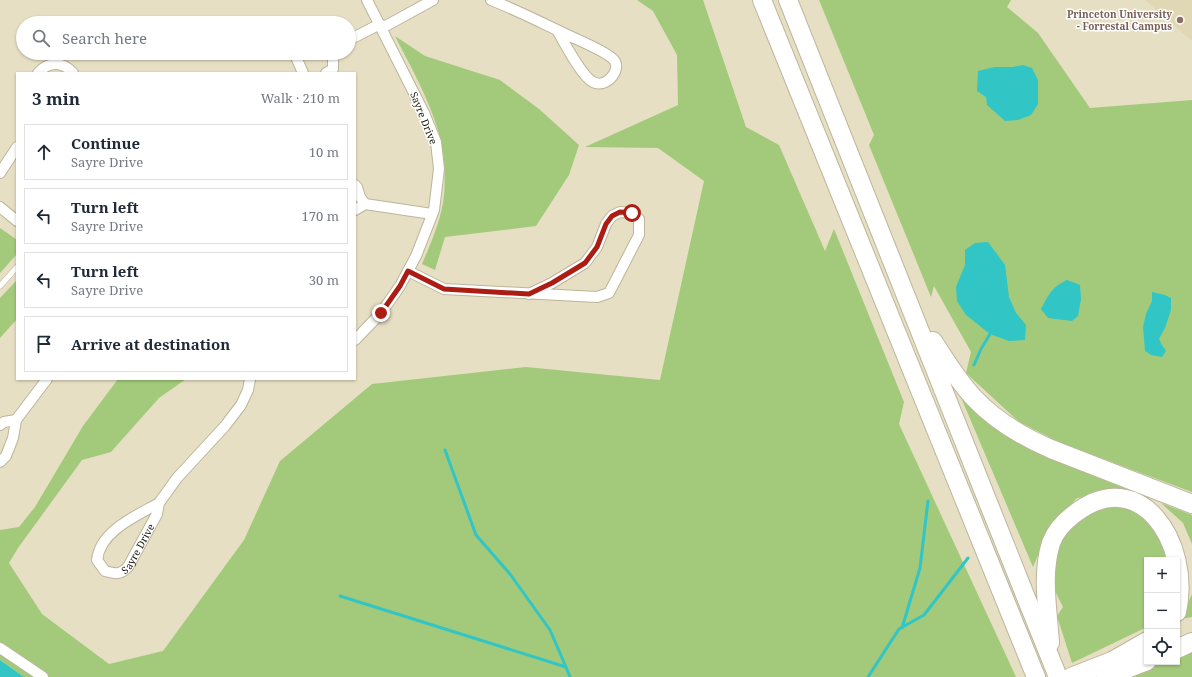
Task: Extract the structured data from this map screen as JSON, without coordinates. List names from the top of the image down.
{
  "streets": {
    "street": ["Sayre Drive"]
  },
  "places": ["Princeton University - Forrestal Campus"],
  "page": {
    "search": "Search here",
    "heading": ["3 min", "Walk · 210 m"],
    "list": [
      ["Continue", "Sayre Drive", "10 m"],
      ["Turn left", "Sayre Drive", "170 m"],
      ["Turn left", "Sayre Drive", "30 m"],
      "Arrive at destination"
    ],
    "map_buttons": ["+", "−"]
  }
}
